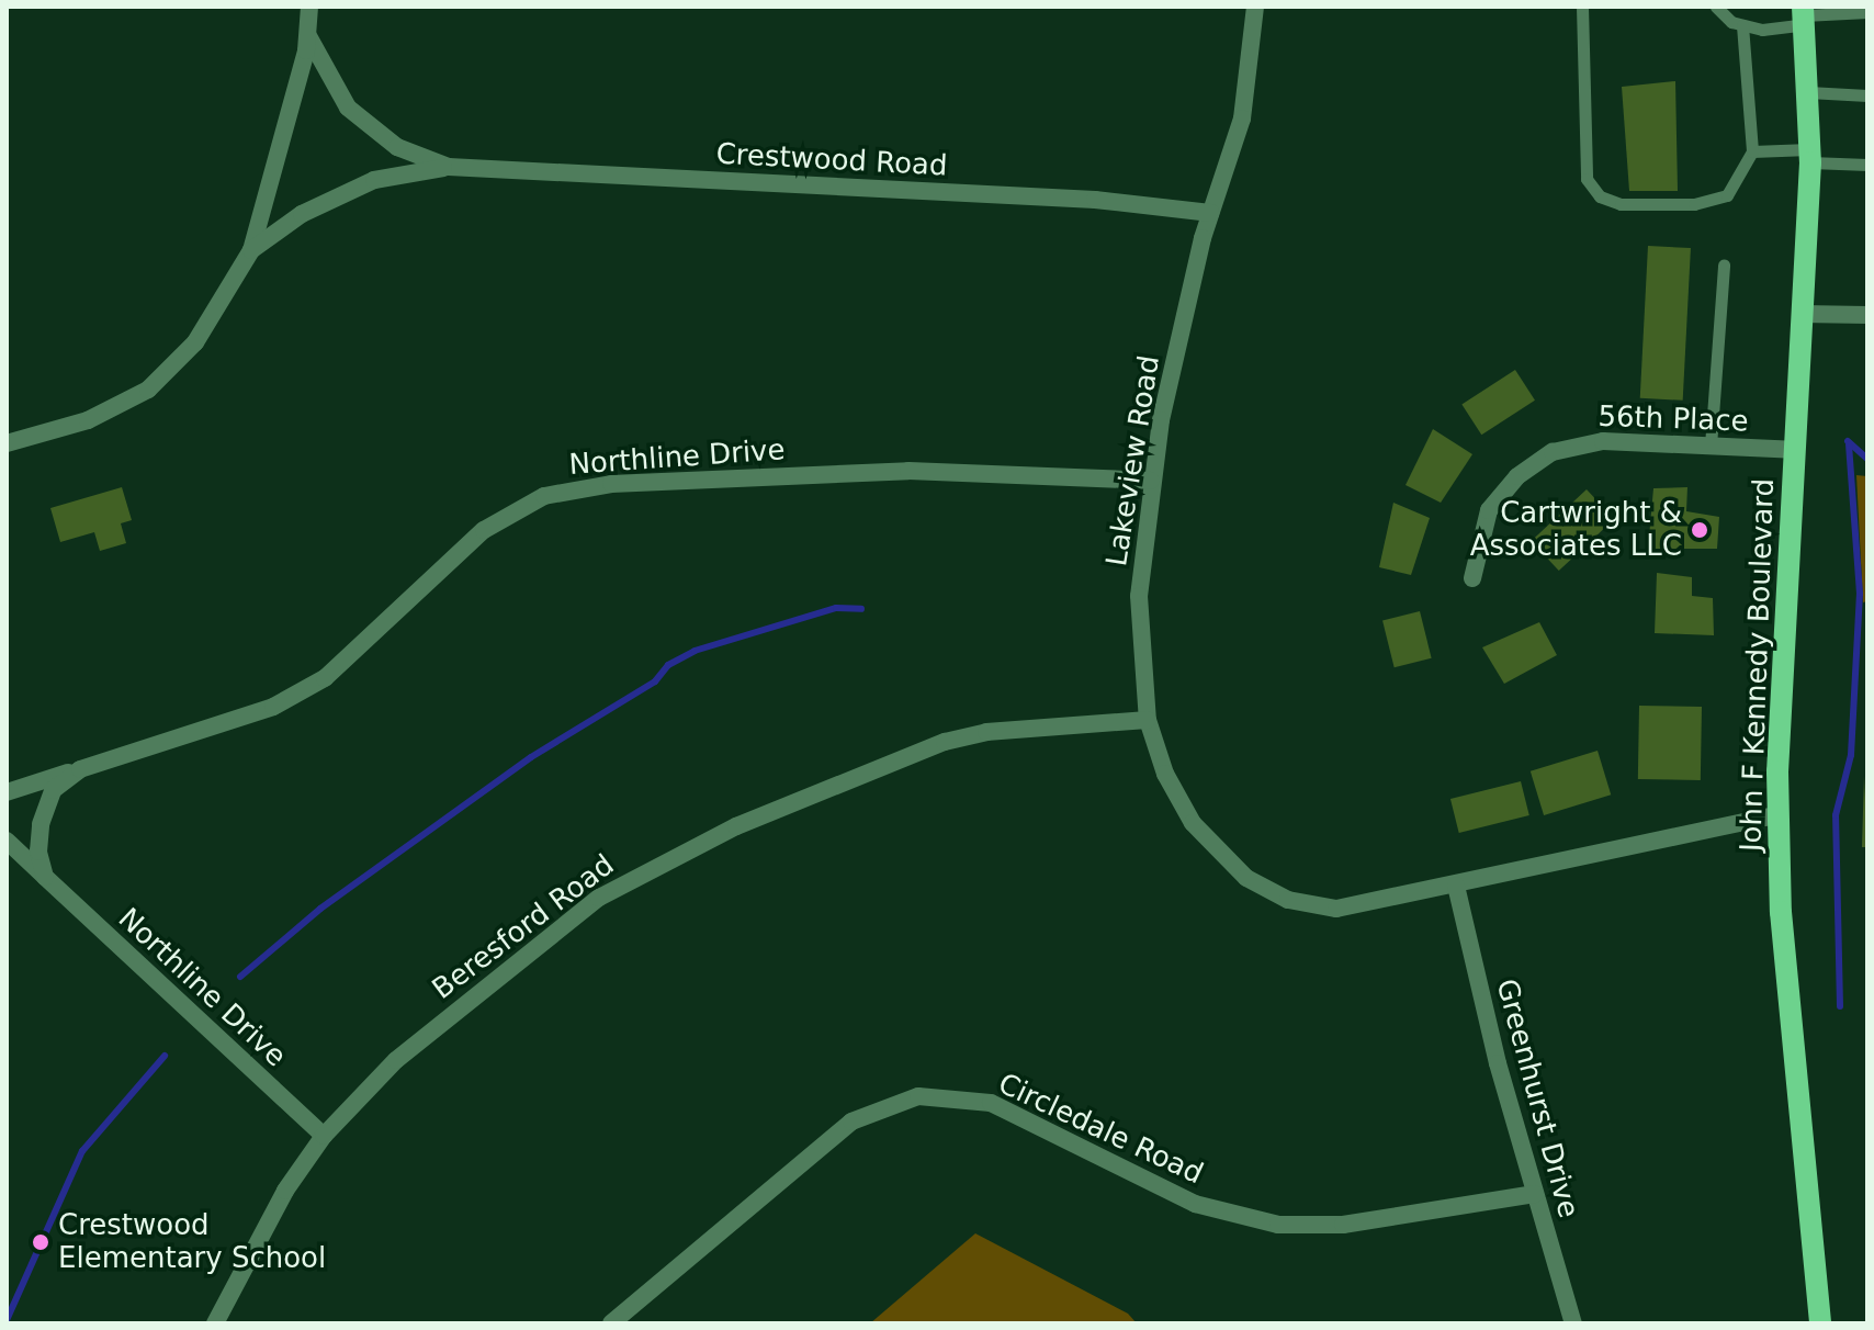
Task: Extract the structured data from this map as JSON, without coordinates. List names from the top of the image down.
{
  "streets": {
    "main road": ["John F Kennedy Boulevard"],
    "street": [
      "Crestwood Road",
      "56th Place",
      "Northline Drive",
      "Lakeview Road",
      "Beresford Road",
      "Greenhurst Drive",
      "Circledale Road"
    ]
  },
  "crossings": [
    ["Crestwood Road", "Lakeview Road"],
    ["56th Place", "John F Kennedy Boulevard"],
    ["Northline Drive", "Lakeview Road"],
    ["Northline Drive", "Beresford Road"],
    ["Lakeview Road", "John F Kennedy Boulevard"],
    ["Lakeview Road", "Beresford Road"],
    ["Lakeview Road", "Greenhurst Drive"],
    ["Greenhurst Drive", "Circledale Road"]
  ],
  "places": ["Cartwright & Associates LLC", "Crestwood Elementary School"]
}
